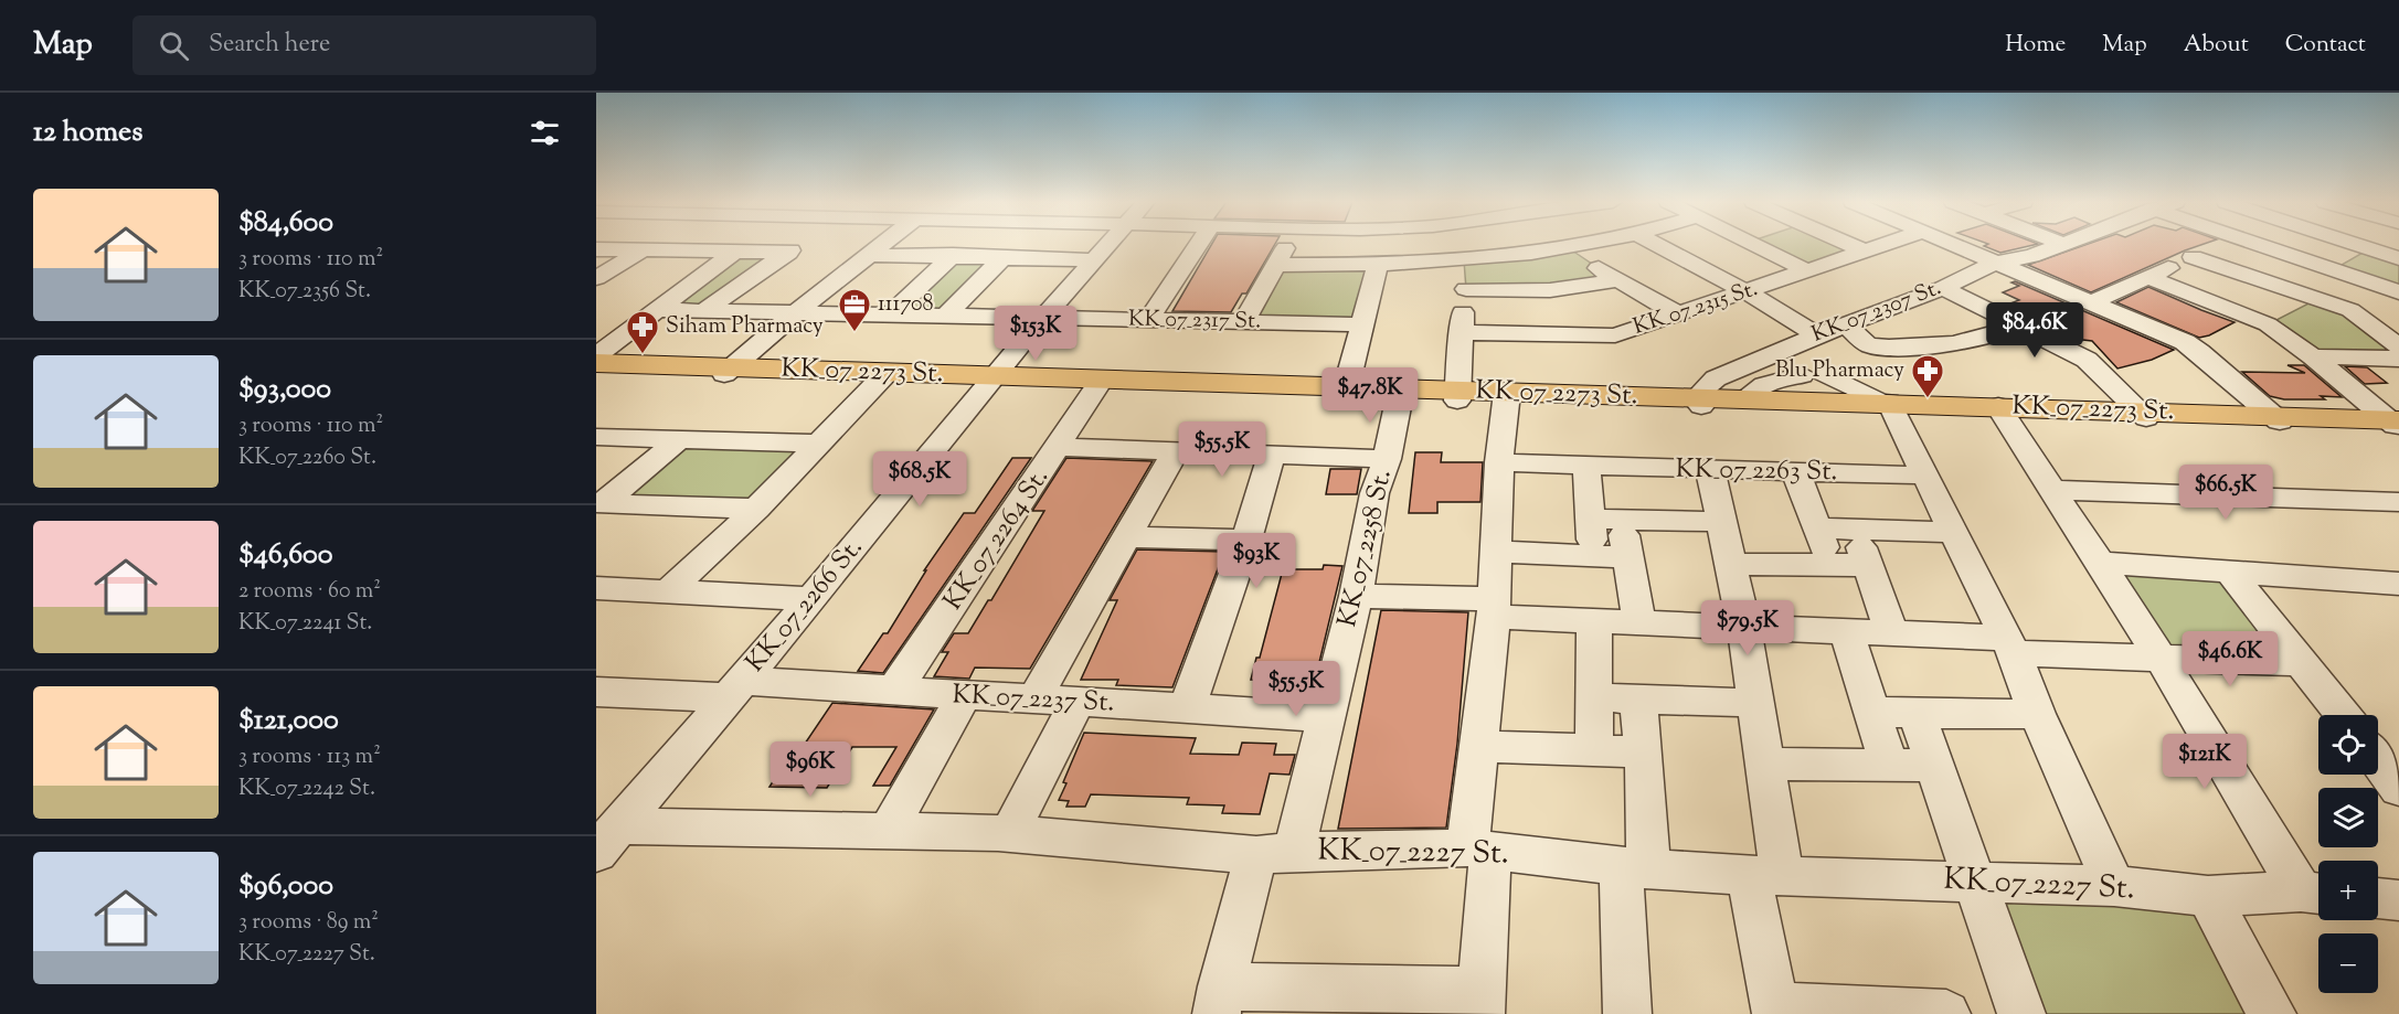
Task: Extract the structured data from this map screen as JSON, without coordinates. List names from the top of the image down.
{
  "streets": {
    "main road": ["KK_07_2273 St."],
    "street": [
      "KK_07_2315 St.",
      "KK_07_2307 St.",
      "KK_07_2317 St.",
      "KK_07_2263 St.",
      "KK_07_2264 St.",
      "KK_07_2258 St.",
      "KK_07_2266 St.",
      "KK_07_2237 St.",
      "KK_07_2227 St."
    ]
  },
  "crossings": [
    ["KK_07_2307 St.", "KK_07_2273 St."],
    ["KK_07_2317 St.", "KK_07_2266 St."],
    ["KK_07_2273 St.", "KK_07_2264 St."],
    ["KK_07_2273 St.", "KK_07_2258 St."],
    ["KK_07_2273 St.", "KK_07_2266 St."],
    ["KK_07_2264 St.", "KK_07_2237 St."],
    ["KK_07_2258 St.", "KK_07_2237 St."],
    ["KK_07_2258 St.", "KK_07_2227 St."],
    ["KK_07_2266 St.", "KK_07_2237 St."],
    ["KK_07_2266 St.", "KK_07_2227 St."]
  ],
  "places": {
    "office": ["111708"],
    "pharmacy": ["Siham Pharmacy", "Blu Pharmacy"]
  },
  "page": {
    "header": "Map",
    "search": "Search here",
    "nav": [
      "Home",
      "Map",
      "About",
      "Contact"
    ],
    "heading": "12 homes",
    "list": [
      {
        "name": "$84,600",
        "note": "3 rooms · 110 m² · KK_07_2356 St."
      },
      {
        "name": "$93,000",
        "note": "3 rooms · 110 m² · KK_07_2260 St."
      },
      {
        "name": "$46,600",
        "note": "2 rooms · 60 m² · KK_07_2241 St."
      },
      {
        "name": "$121,000",
        "note": "3 rooms · 113 m² · KK_07_2242 St."
      },
      {
        "name": "$96,000",
        "note": "3 rooms · 89 m² · KK_07_2227 St."
      }
    ],
    "price": [
      "$84.6K",
      "$153K",
      "$47.8K",
      "$55.5K",
      "$68.5K",
      "$66.5K",
      "$93K",
      "$79.5K",
      "$46.6K",
      "$55.5K",
      "$121K",
      "$96K"
    ],
    "map_buttons": ["+", "−"]
  }
}
